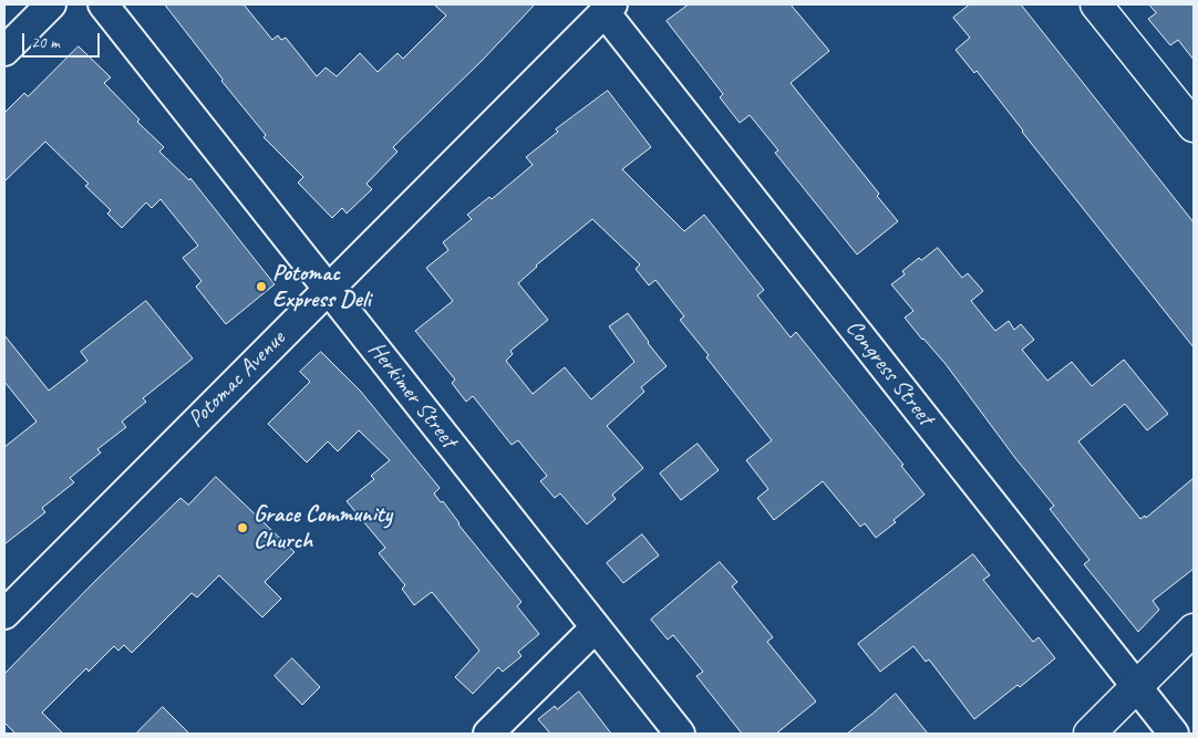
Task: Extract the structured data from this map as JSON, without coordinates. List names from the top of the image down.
{
  "streets": {
    "street": ["Congress Street", "Potomac Avenue", "Herkimer Street"]
  },
  "crossings": [
    ["Congress Street", "Potomac Avenue"],
    ["Potomac Avenue", "Herkimer Street"]
  ],
  "places": ["Potomac Express Deli", "Grace Community Church"],
  "scale_bar": "20 m"
}
